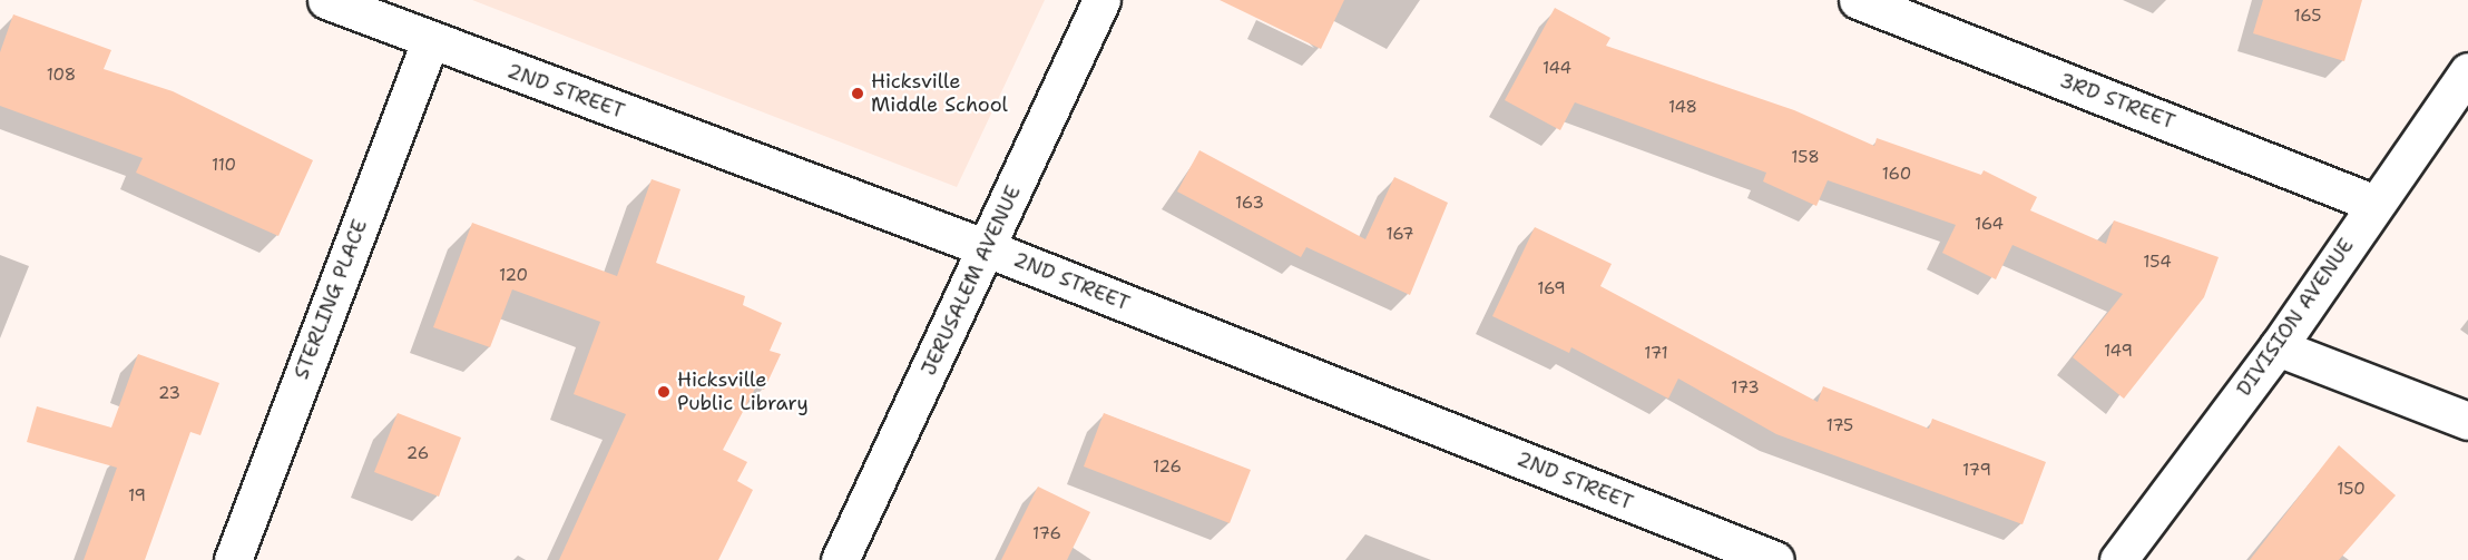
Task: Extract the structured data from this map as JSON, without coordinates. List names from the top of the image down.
{
  "streets": {
    "street": [
      "2ND STREET",
      "3RD STREET",
      "JERUSALEM AVENUE",
      "STERLING PLACE",
      "DIVISION AVENUE"
    ]
  },
  "crossings": [
    ["2ND STREET", "JERUSALEM AVENUE"],
    ["2ND STREET", "STERLING PLACE"],
    ["3RD STREET", "DIVISION AVENUE"]
  ],
  "places": ["Hicksville Middle School", "Hicksville Public Library"],
  "house_numbers": [
    "165",
    "144",
    "108",
    "148",
    "158",
    "110",
    "160",
    "163",
    "164",
    "167",
    "154",
    "120",
    "169",
    "149",
    "171",
    "173",
    "23",
    "175",
    "26",
    "126",
    "179",
    "150",
    "19",
    "176"
  ]
}
